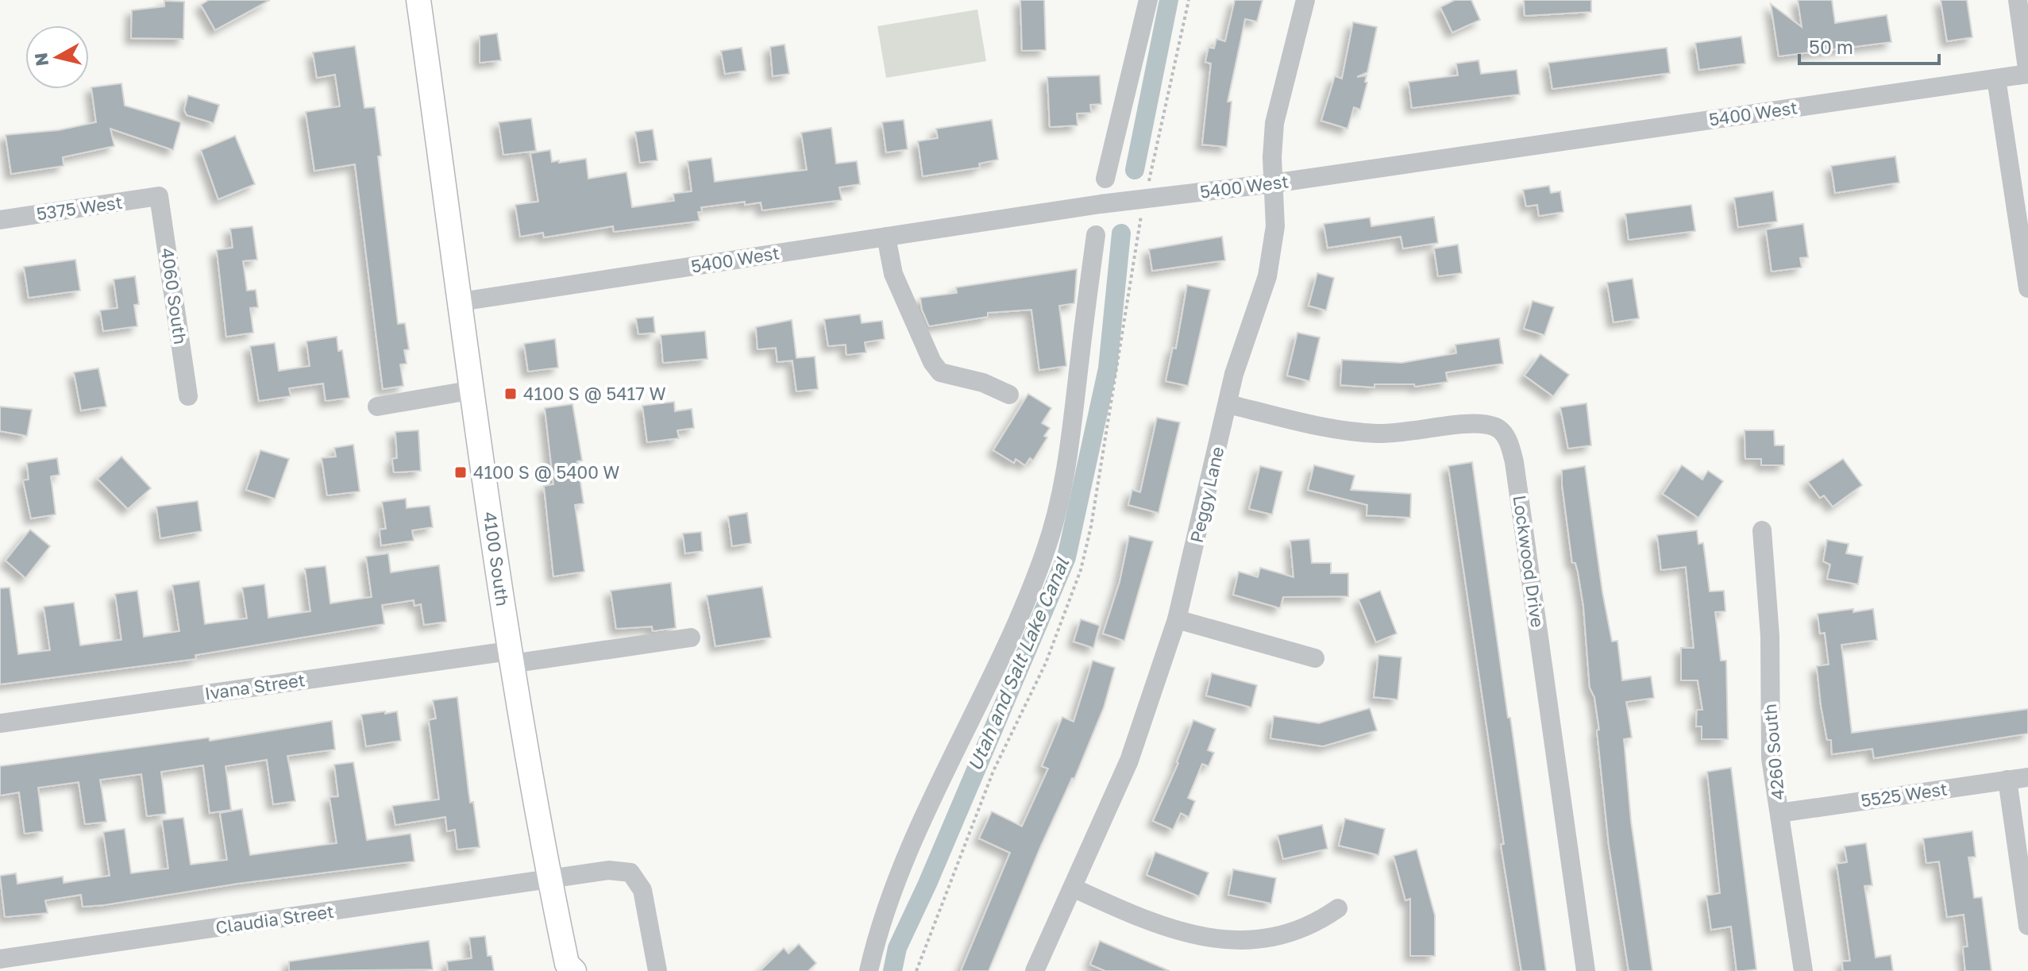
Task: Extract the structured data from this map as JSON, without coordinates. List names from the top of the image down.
{
  "streets": {
    "main road": ["4100 South"],
    "street": [
      "5400 West",
      "5375 West",
      "4060 South",
      "Peggy Lane",
      "Lockwood Drive",
      "Ivana Street",
      "4260 South",
      "5525 West",
      "Claudia Street"
    ]
  },
  "crossings": [
    ["5400 West", "Peggy Lane"],
    ["5400 West", "4100 South"],
    ["5375 West", "4060 South"],
    ["Peggy Lane", "Lockwood Drive"],
    ["4100 South", "Ivana Street"],
    ["4100 South", "Claudia Street"],
    ["4260 South", "5525 West"]
  ],
  "water": ["Utah and Salt Lake Canal"],
  "places": {
    "transit": ["4100 S @ 5417 W", "4100 S @ 5400 W"]
  },
  "scale_bar": "50 m",
  "north": "left"
}
